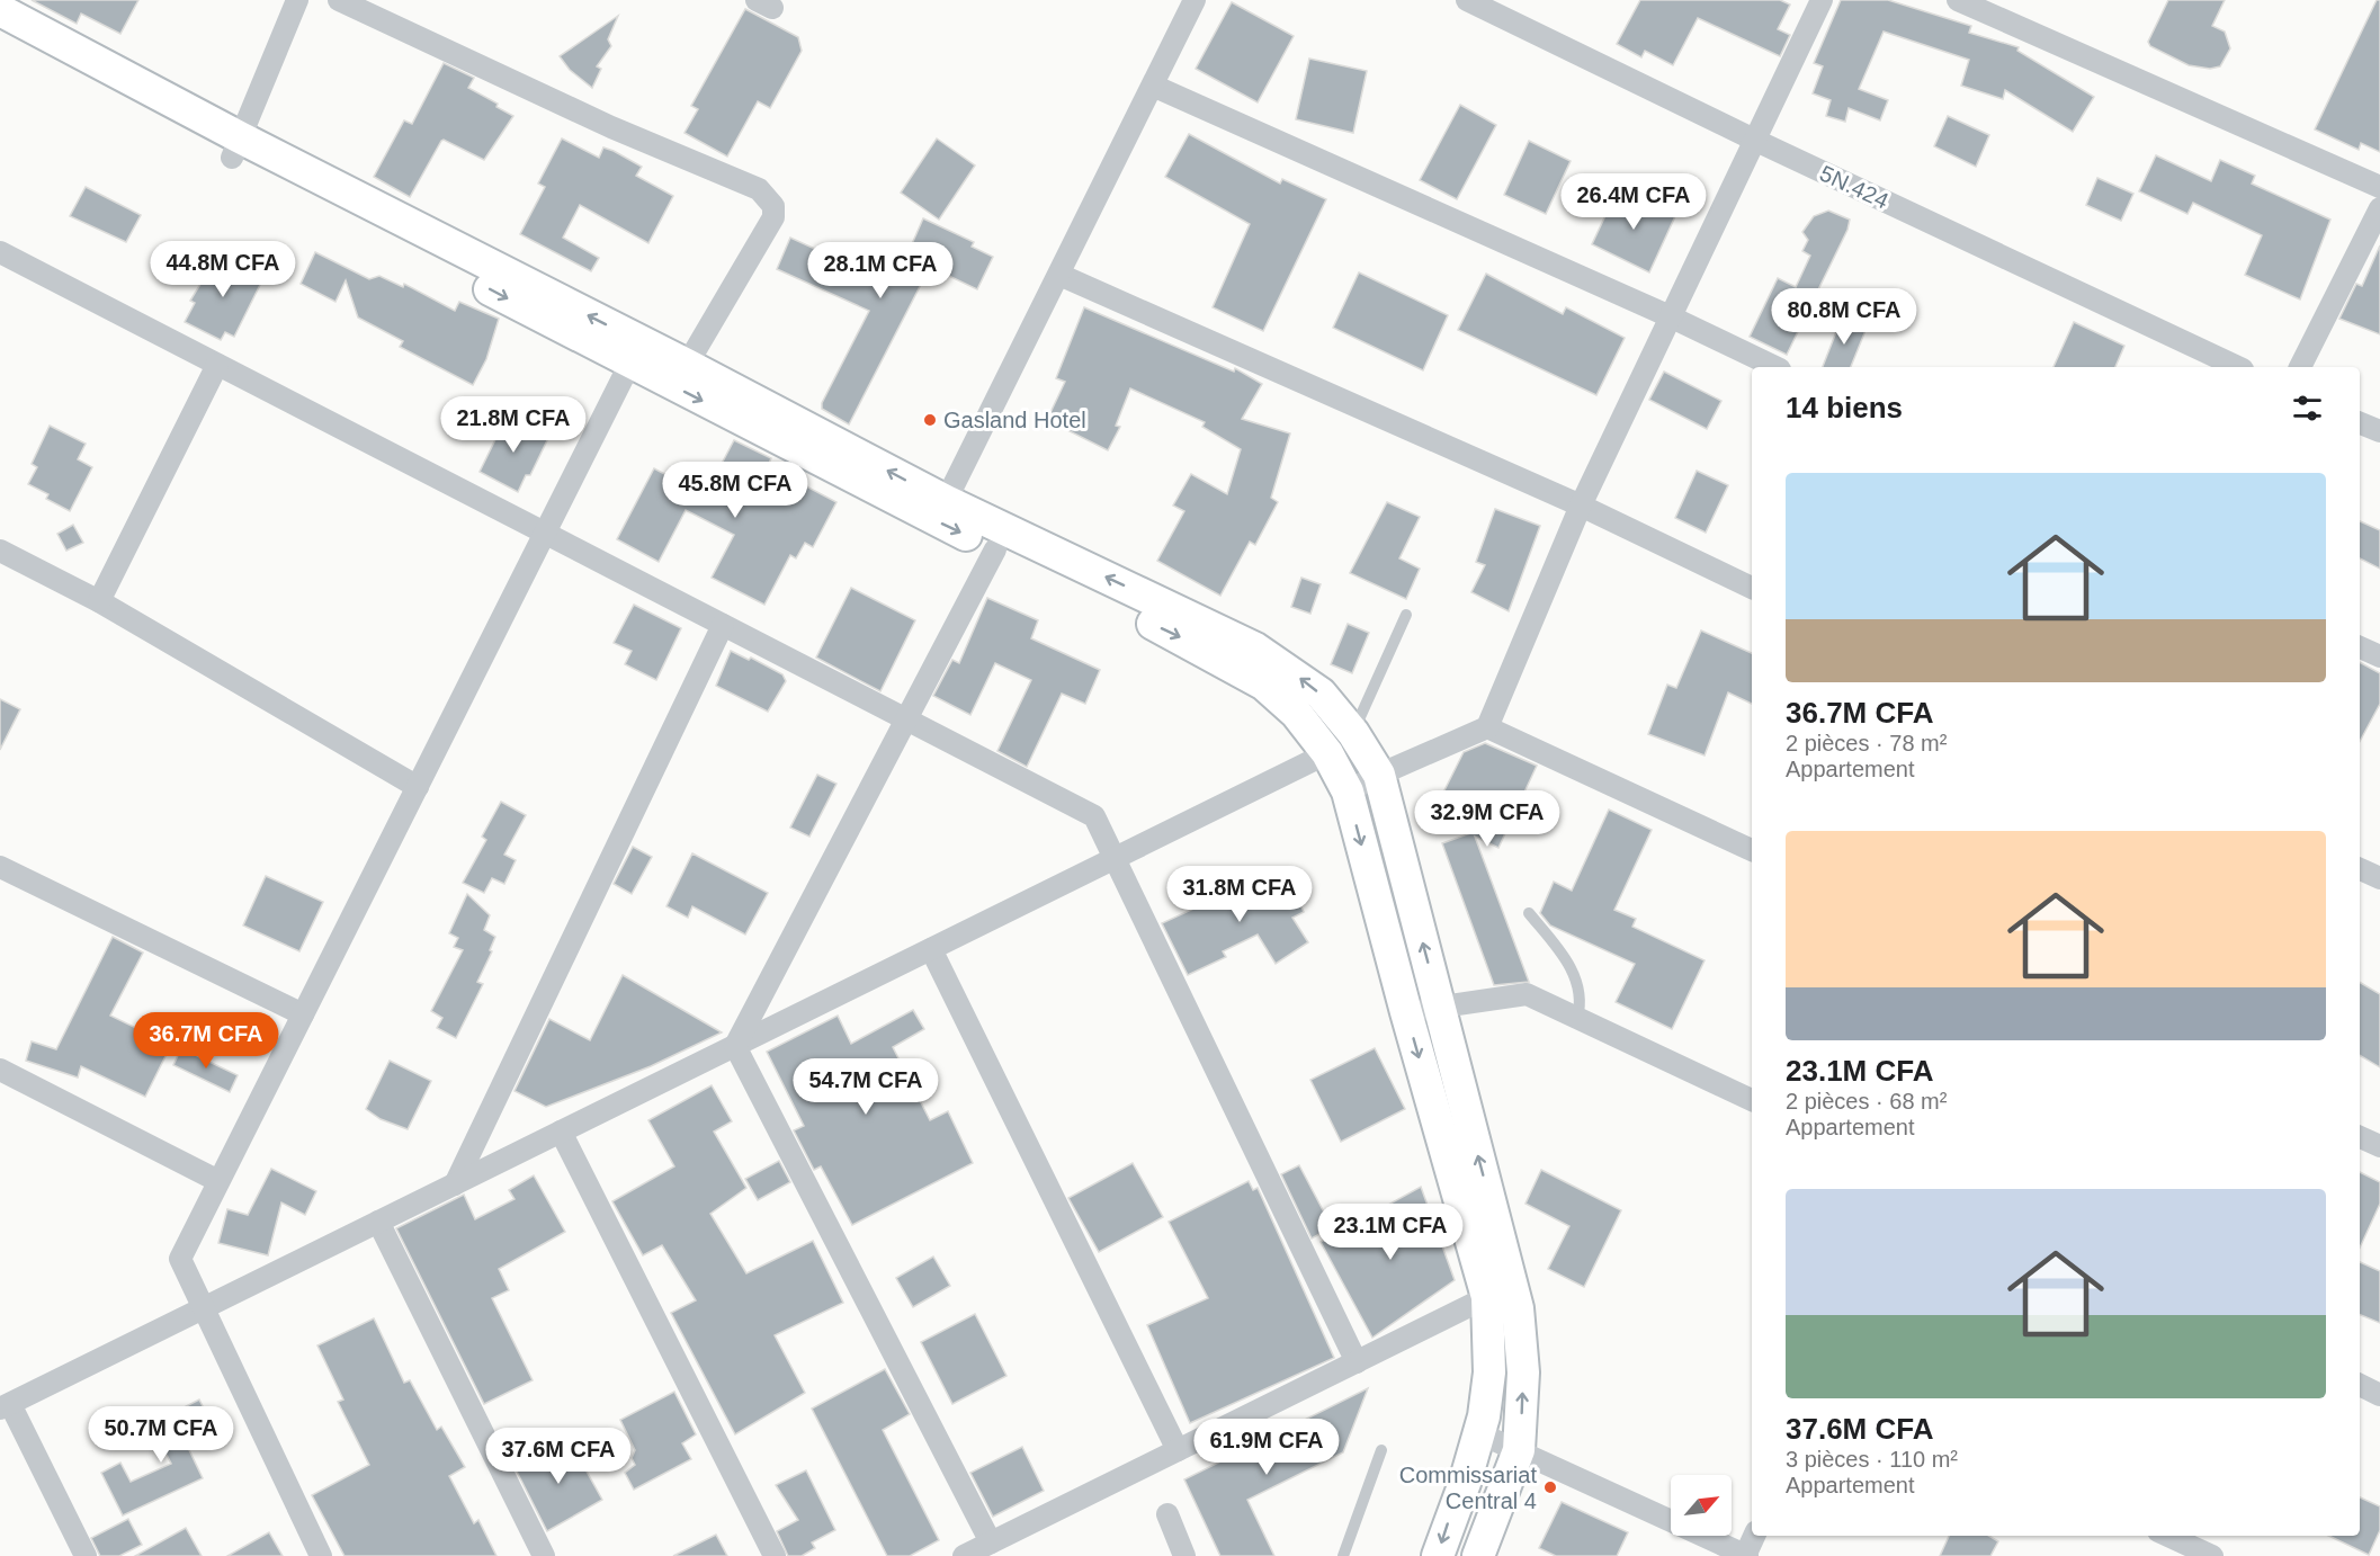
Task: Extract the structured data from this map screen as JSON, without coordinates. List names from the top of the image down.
{
  "streets": {
    "street": ["5N.424"]
  },
  "places": ["Gasland Hotel", "Commissariat Central 4"],
  "north": "top right",
  "page": {
    "price": [
      "26.4M CFA",
      "44.8M CFA",
      "28.1M CFA",
      "80.8M CFA",
      "21.8M CFA",
      "45.8M CFA",
      "32.9M CFA",
      "31.8M CFA",
      "36.7M CFA",
      "54.7M CFA",
      "23.1M CFA",
      "50.7M CFA",
      "61.9M CFA",
      "37.6M CFA"
    ],
    "heading": "14 biens",
    "list": [
      {
        "name": "36.7M CFA",
        "note": "2 pièces · 78 m² · Appartement"
      },
      {
        "name": "23.1M CFA",
        "note": "2 pièces · 68 m² · Appartement"
      },
      {
        "name": "37.6M CFA",
        "note": "3 pièces · 110 m² · Appartement"
      }
    ]
  }
}
